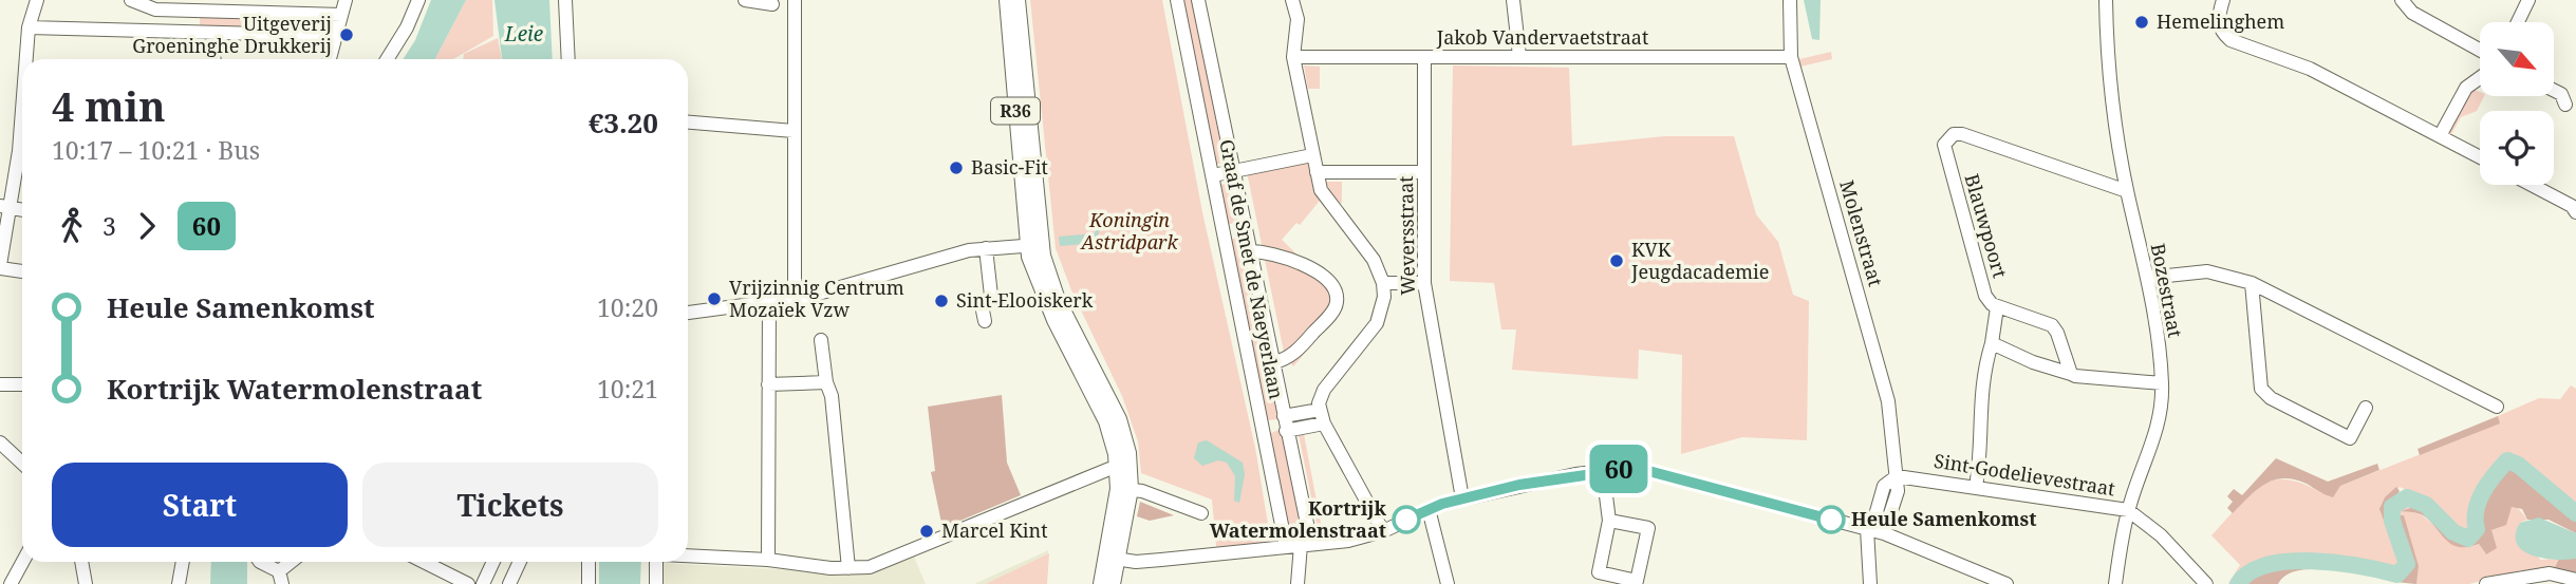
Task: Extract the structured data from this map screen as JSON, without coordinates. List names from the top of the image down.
{
  "streets": {
    "main road": ["R36"],
    "street": [
      "Jakob Vandervaetstraat",
      "Blauwpoort",
      "Molenstraat",
      "Weversstraat",
      "Graaf de Smet de Naeyerlaan",
      "Bozestraat",
      "Sint-Godelievestraat"
    ]
  },
  "crossings": [
    ["Jakob Vandervaetstraat", "Molenstraat"],
    ["Jakob Vandervaetstraat", "Weversstraat"],
    ["Blauwpoort", "Bozestraat"],
    ["Molenstraat", "Sint-Godelievestraat"],
    ["Bozestraat", "Sint-Godelievestraat"]
  ],
  "water": ["Leie"],
  "parks": ["Koningin Astridpark"],
  "places": [
    "Hemelinghem",
    "Uitgeverij Groeninghe Drukkerij",
    "Basic-Fit",
    "KVK Jeugdacademie",
    "Vrijzinnig Centrum Mozaïek Vzw",
    "Sint-Elooiskerk",
    "Kortrijk Watermolenstraat",
    "Heule Samenkomst",
    "Marcel Kint"
  ],
  "lines": ["bus line 60"],
  "north": "bottom right",
  "page": {
    "on_map": "60",
    "heading": ["4 min", "10:17 – 10:21 · Bus", "€3.20"],
    "legs": ["3", "60"],
    "list": [
      {
        "name": "Heule Samenkomst",
        "value": "10:20"
      },
      {
        "name": "Kortrijk Watermolenstraat",
        "value": "10:21"
      }
    ],
    "buttons": ["Start", "Tickets"]
  }
}
